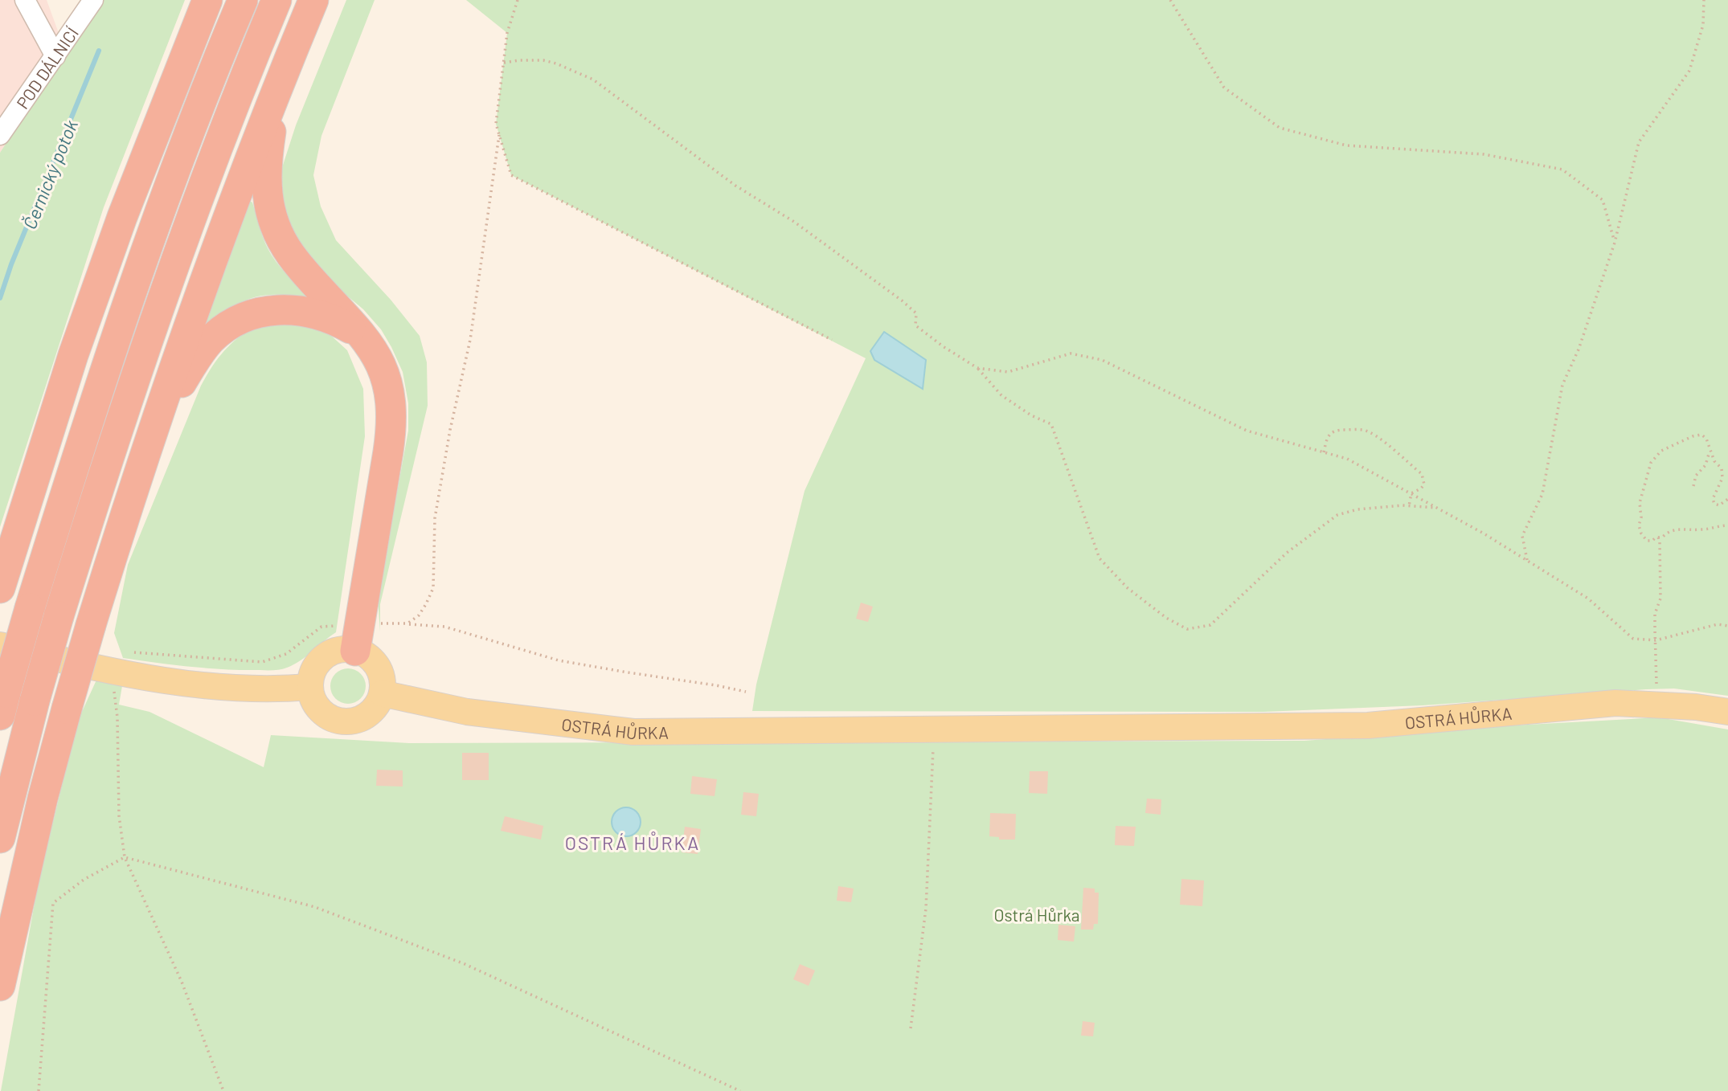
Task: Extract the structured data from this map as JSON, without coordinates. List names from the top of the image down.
{
  "streets": {
    "main road": ["OSTRÁ HŮRKA"],
    "street": ["POD DÁLNICÍ"]
  },
  "districts": ["OSTRÁ HŮRKA"],
  "water": ["Černický potok"],
  "parks": ["Ostrá Hůrka"]
}
